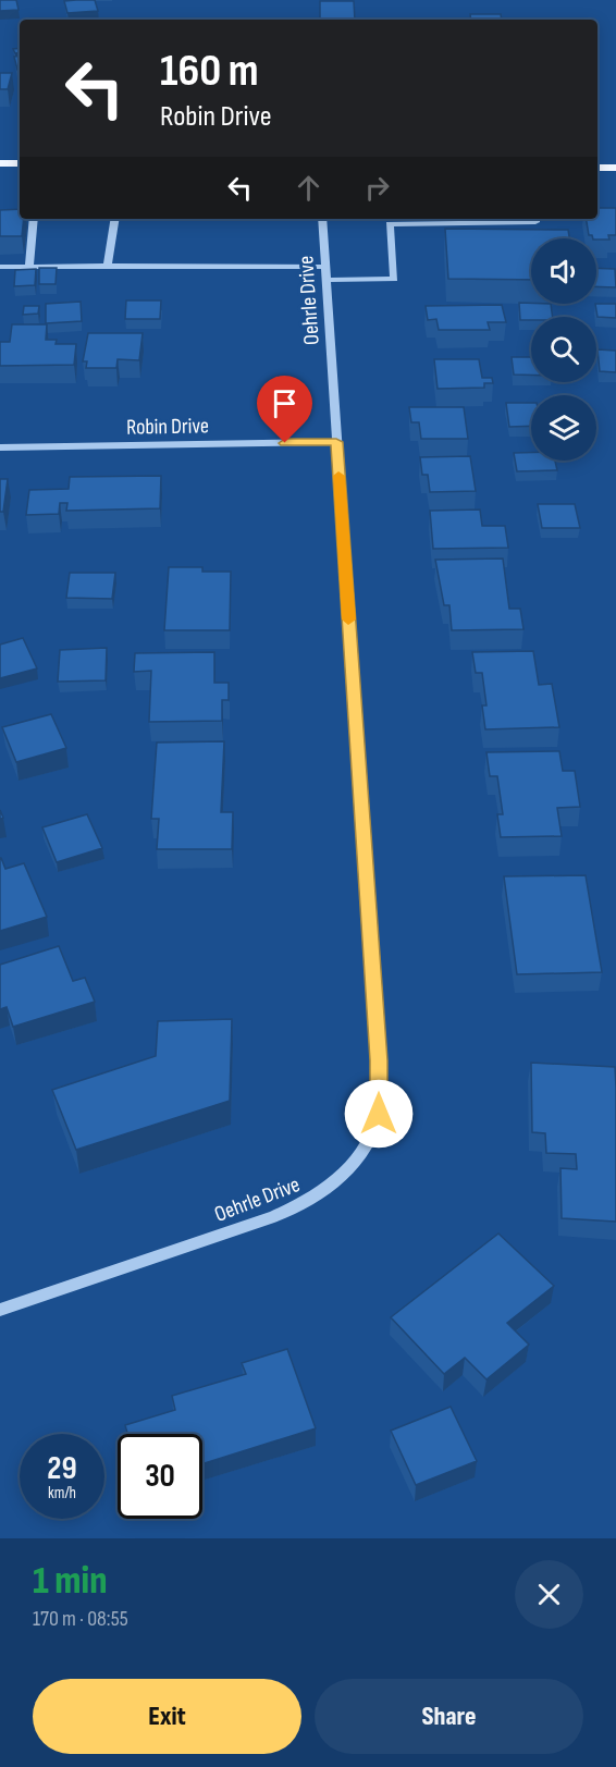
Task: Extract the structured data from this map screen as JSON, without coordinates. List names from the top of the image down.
{
  "streets": {
    "street": ["Oehrle Drive", "Robin Drive"]
  },
  "crossings": [
    ["Oehrle Drive", "Robin Drive"]
  ],
  "page": {
    "turn": ["160 m", "Robin Drive"],
    "speed": "29 km/h",
    "limit": "30",
    "heading": ["1 min", "170 m · 08:55"],
    "buttons": ["Exit", "Share"]
  }
}
